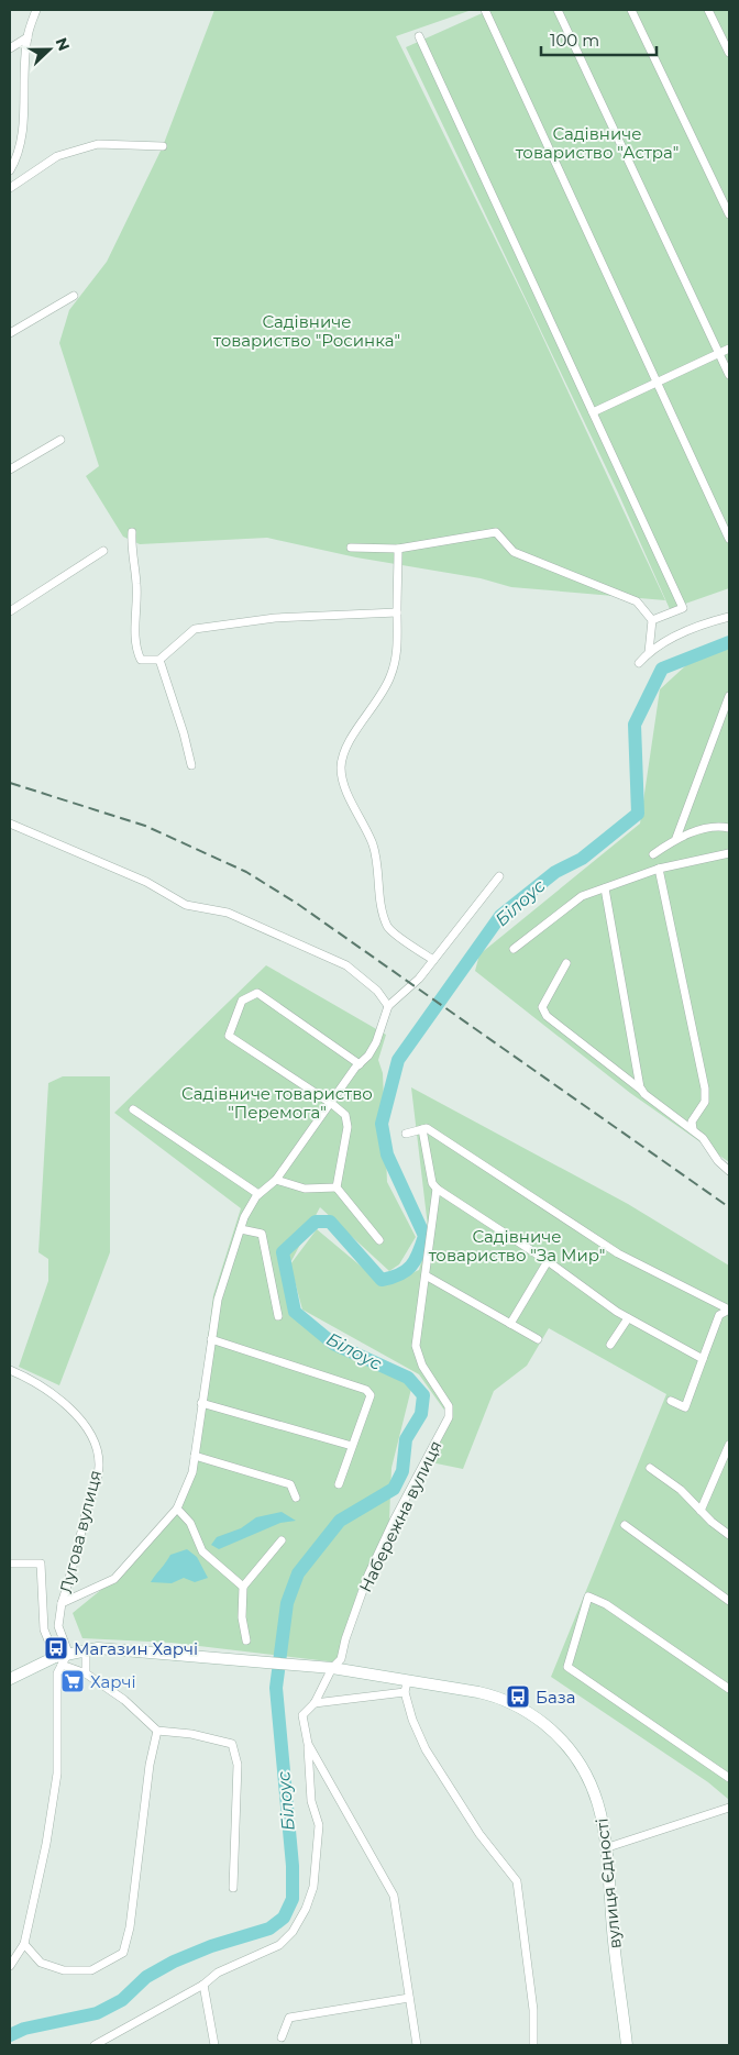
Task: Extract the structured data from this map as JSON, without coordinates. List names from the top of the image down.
{
  "streets": {
    "main road": ["вулиця Єдності"],
    "street": ["Набережна вулиця", "Лугова вулиця"]
  },
  "crossings": [
    ["Набережна вулиця", "вулиця Єдності"],
    ["Лугова вулиця", "вулиця Єдності"]
  ],
  "water": ["Білоус"],
  "parks": [
    "Садівниче товариство \"Астра\"",
    "Садівниче товариство \"Росинка\"",
    "Садівниче товариство \"Перемога\"",
    "Садівниче товариство \"За Мир\""
  ],
  "places": {
    "bus stop": ["Магазин Харчі", "База"],
    "supermarket": ["Харчі"]
  },
  "scale_bar": "100 m",
  "north": "right"
}
